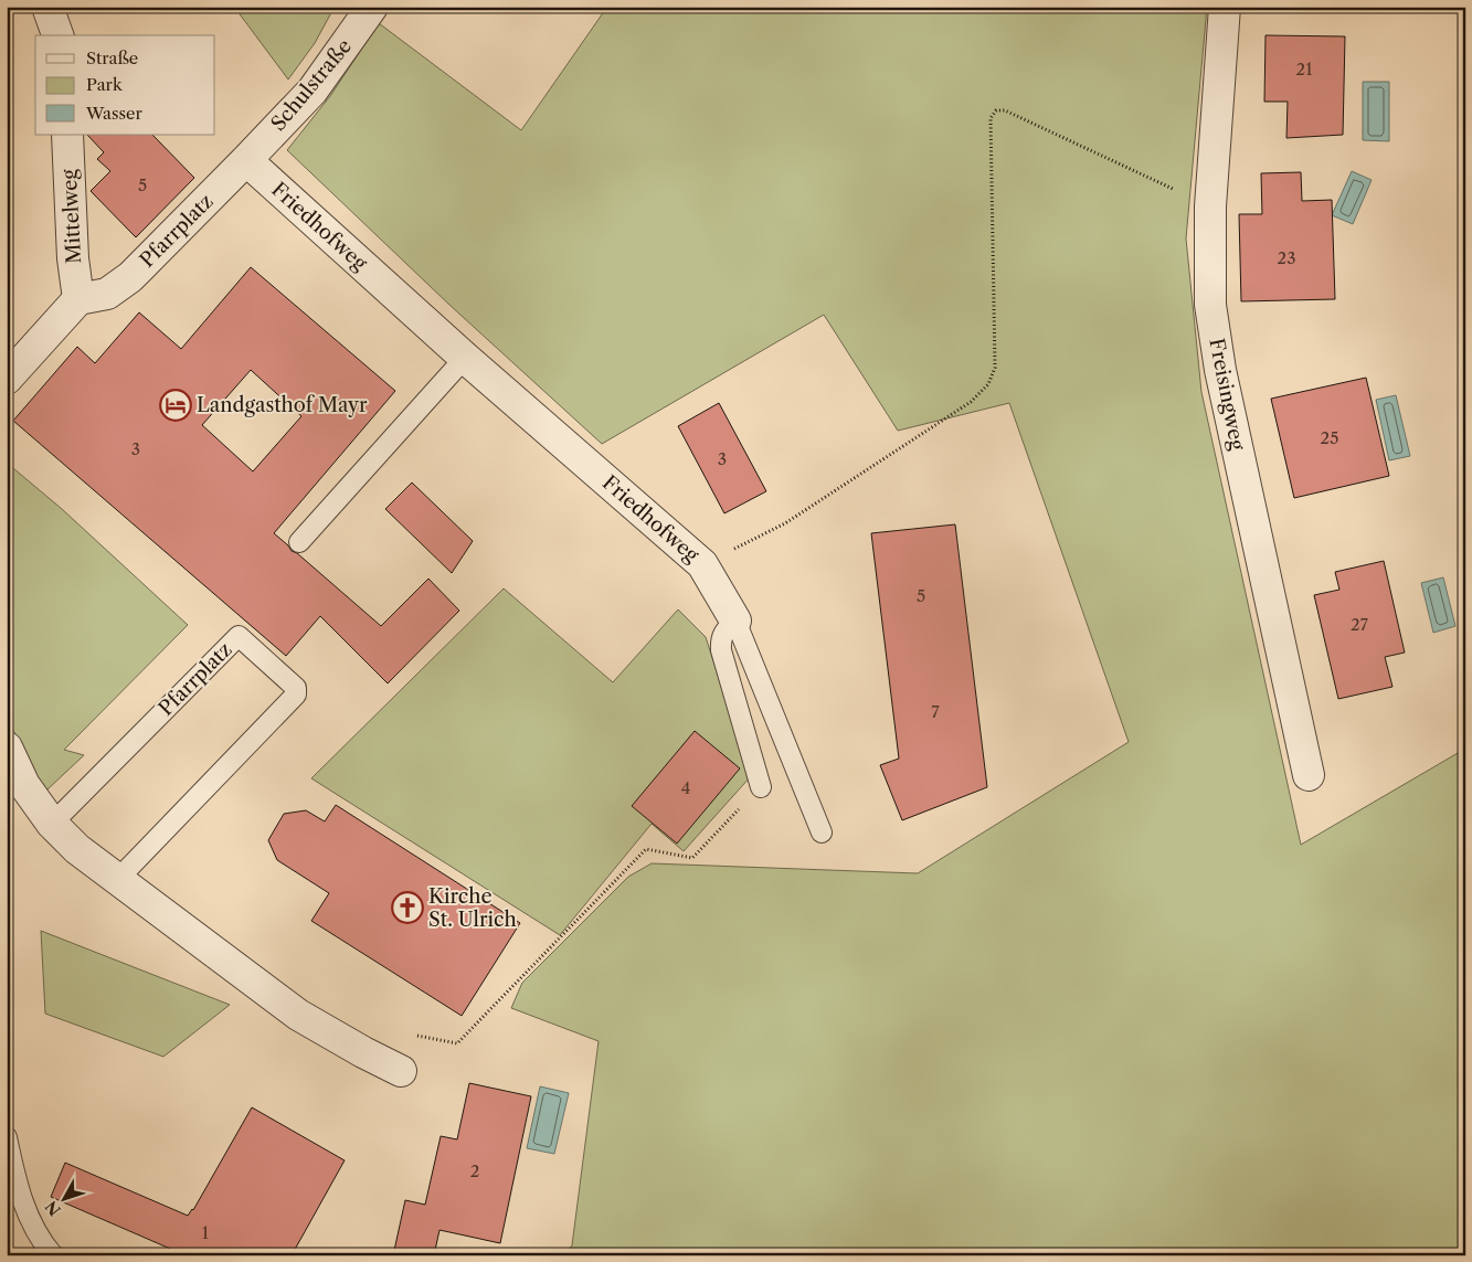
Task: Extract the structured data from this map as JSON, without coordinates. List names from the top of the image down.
{
  "streets": {
    "street": [
      "Schulstraße",
      "Mittelweg",
      "Friedhofweg",
      "Pfarrplatz",
      "Freisingweg"
    ]
  },
  "crossings": [
    ["Schulstraße", "Friedhofweg"],
    ["Schulstraße", "Pfarrplatz"],
    ["Mittelweg", "Pfarrplatz"],
    ["Friedhofweg", "Pfarrplatz"]
  ],
  "places": {
    "hotel": ["Landgasthof Mayr"],
    "church": ["Kirche St. Ulrich"]
  },
  "house_numbers": [
    "21",
    "5",
    "23",
    "25",
    "3",
    "3",
    "5",
    "27",
    "7",
    "4",
    "2",
    "1"
  ],
  "legend": ["Straße", "Park", "Wasser"],
  "north": "bottom left"
}
